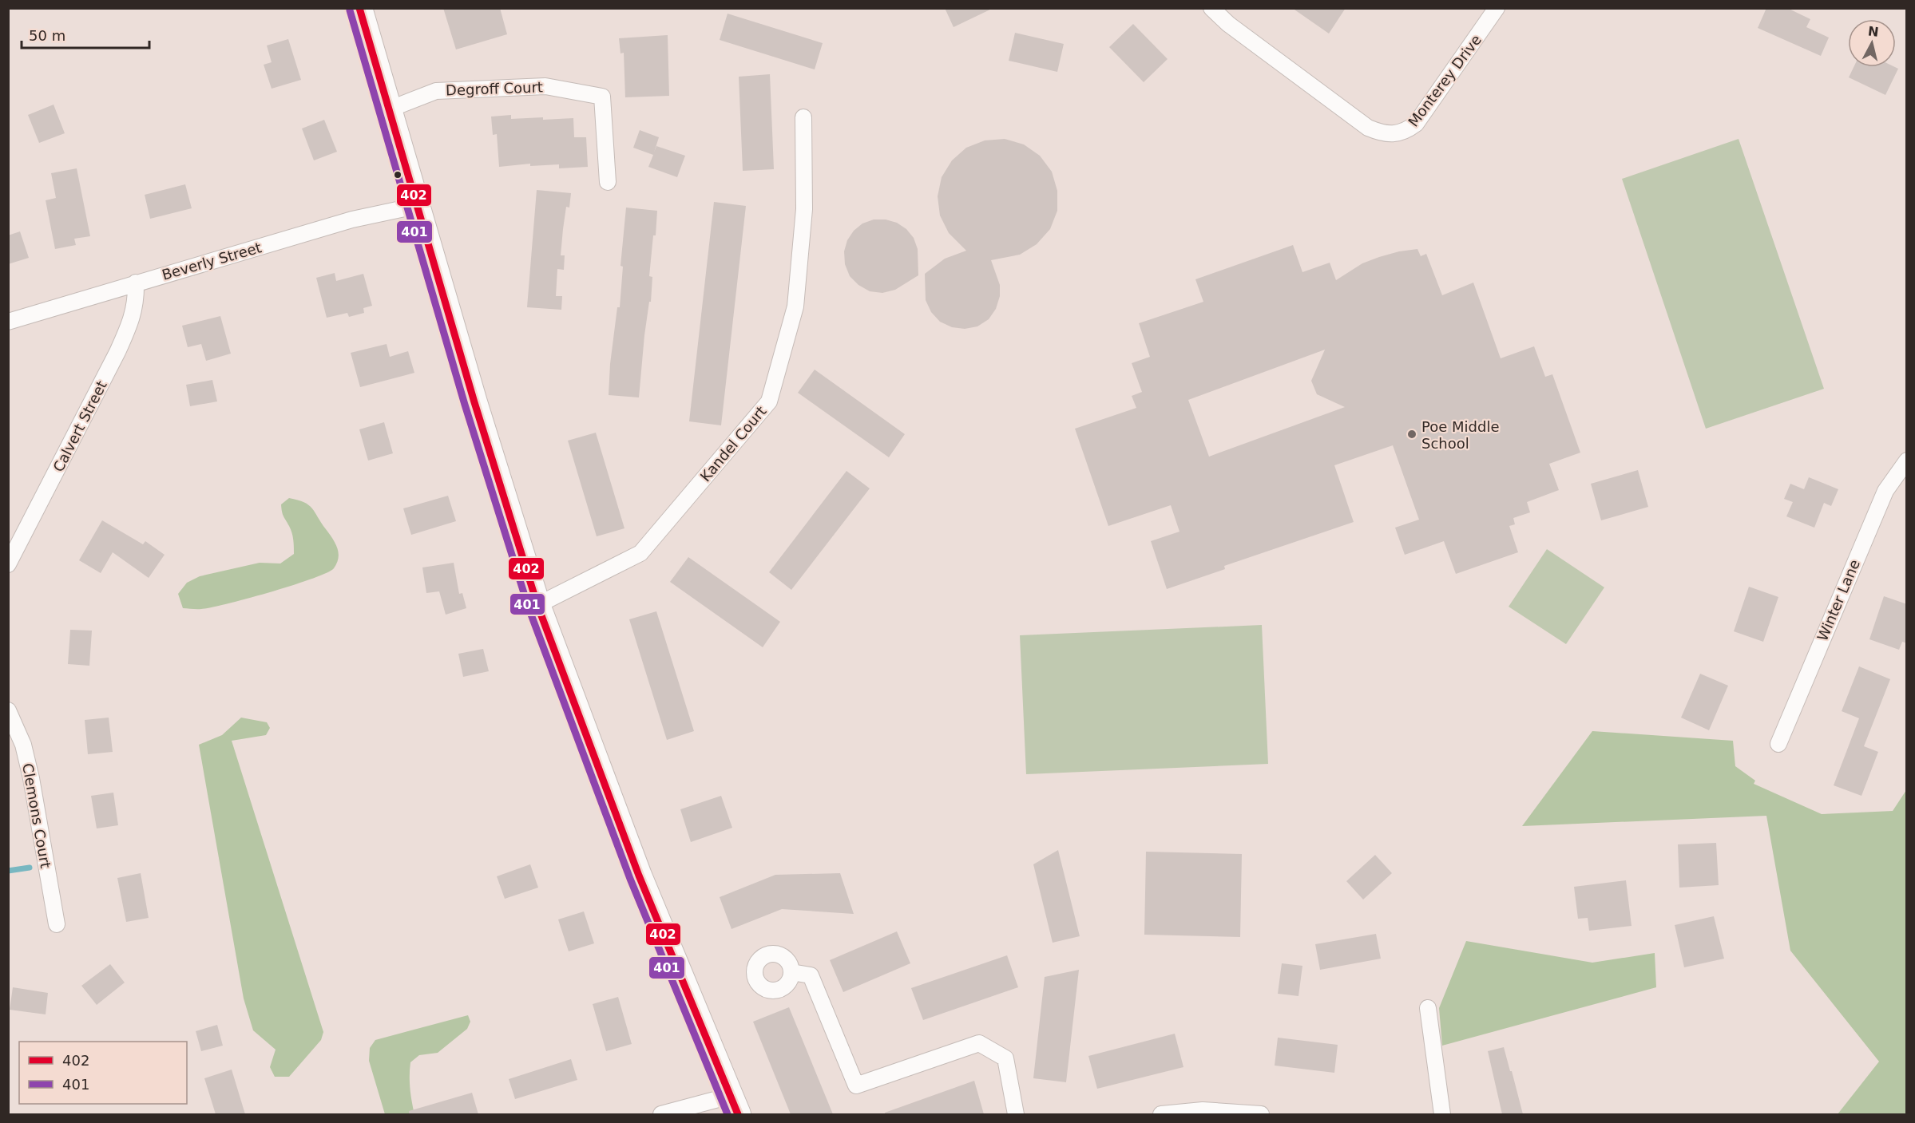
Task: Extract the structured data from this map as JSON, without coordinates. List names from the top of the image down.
{
  "streets": {
    "street": [
      "Monterey Drive",
      "Degroff Court",
      "Beverly Street",
      "Calvert Street",
      "Kandel Court",
      "Winter Lane",
      "Clemons Court"
    ]
  },
  "crossings": [
    ["Beverly Street", "Calvert Street"]
  ],
  "places": ["Poe Middle School"],
  "lines": ["transit line 402", "transit line 401"],
  "legend": ["402", "401"],
  "scale_bar": "50 m",
  "north": "top"
}
